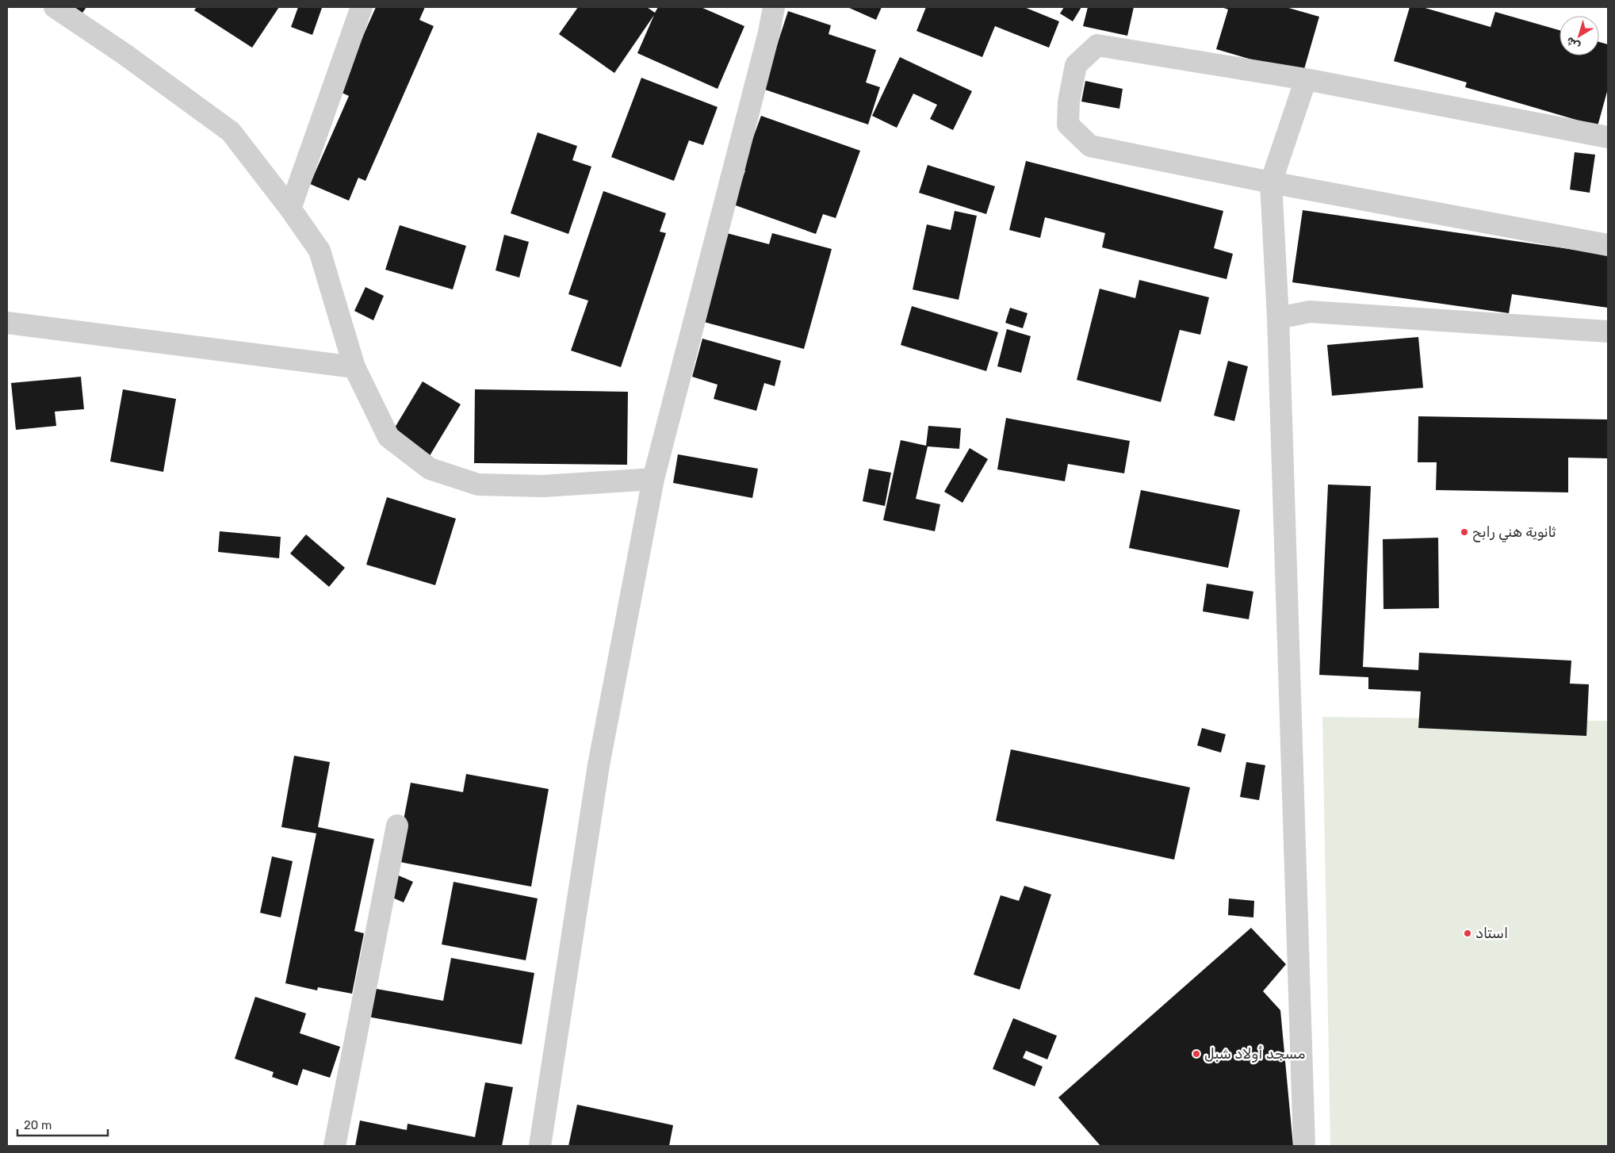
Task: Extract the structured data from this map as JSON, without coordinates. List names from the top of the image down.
{
  "places": ["ثانوية هني رابح", "استاد", "مسجد أولاد شبل"],
  "scale_bar": "20 m",
  "north": "bottom left"
}
